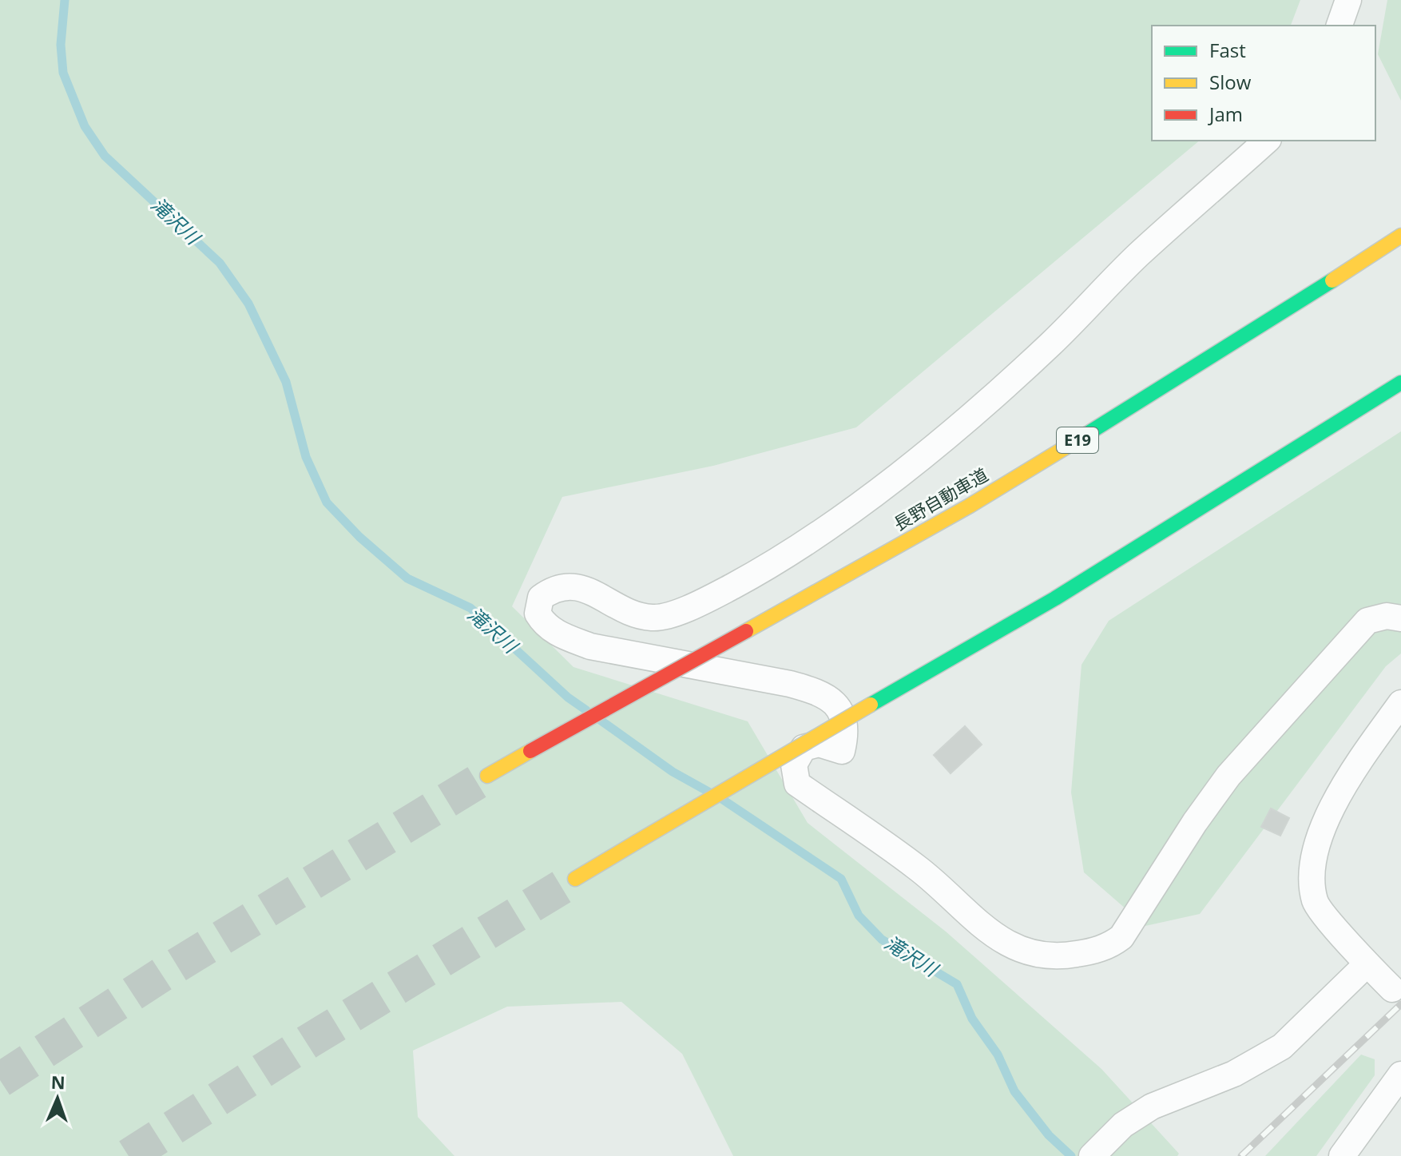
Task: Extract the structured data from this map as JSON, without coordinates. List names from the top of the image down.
{
  "streets": {
    "highway": ["E19", "長野自動車道"]
  },
  "water": ["滝沢川"],
  "legend": ["Fast", "Slow", "Jam"],
  "north": "top"
}
